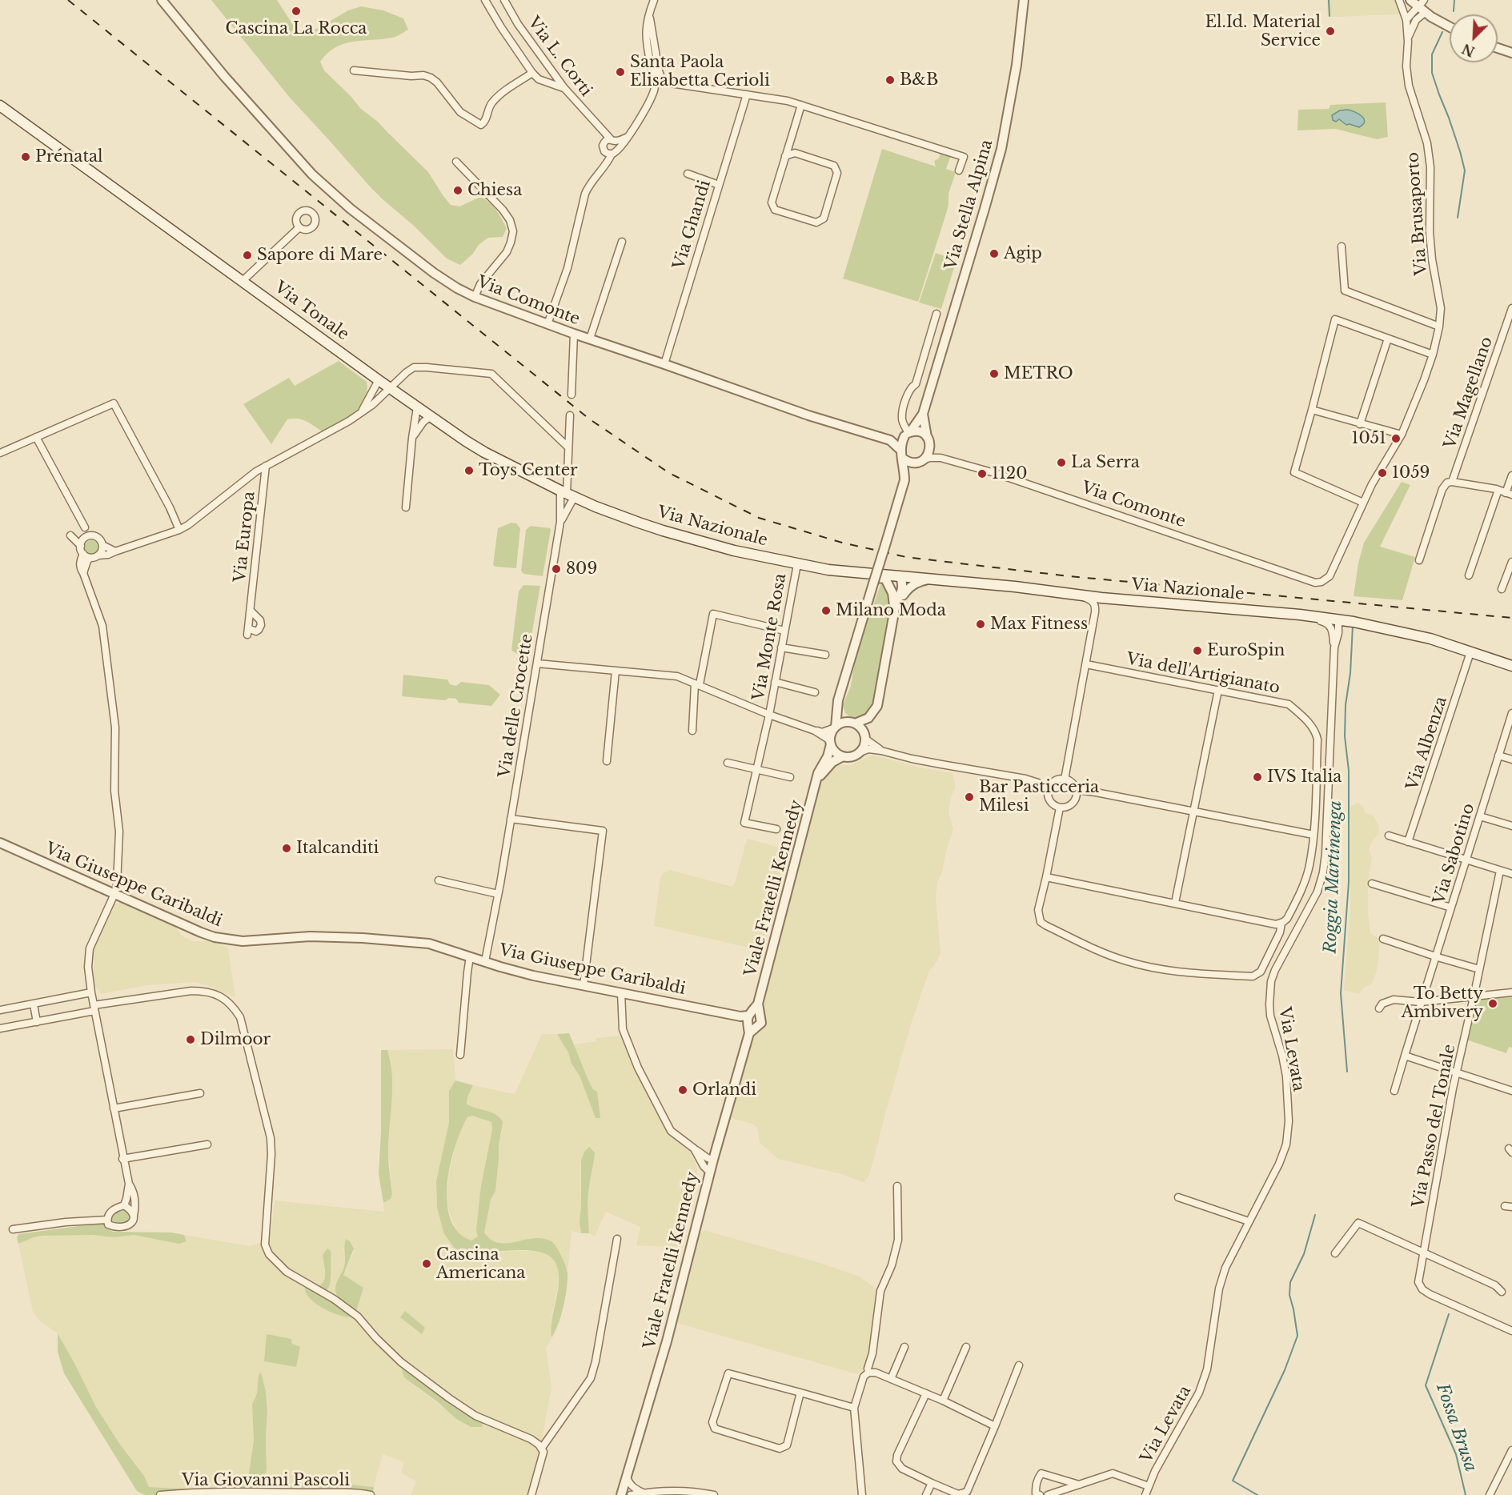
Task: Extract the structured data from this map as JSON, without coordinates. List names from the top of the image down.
{
  "streets": {
    "main road": ["Via Tonale", "Via Nazionale"],
    "street": [
      "Via L. Corti",
      "Via Stella Alpina",
      "Via Brusaporto",
      "Via Ghandi",
      "Via Comonte",
      "Via Magellano",
      "Via Europa",
      "Via Monte Rosa",
      "Via dell'Artigianato",
      "Via delle Crocette",
      "Via Albenza",
      "Via Sabotino",
      "Via Giuseppe Garibaldi",
      "Viale Fratelli Kennedy",
      "Via Levata",
      "Via Passo del Tonale",
      "Via Giovanni Pascoli"
    ]
  },
  "crossings": [
    ["Via Stella Alpina", "Via Comonte"],
    ["Via Stella Alpina", "Viale Fratelli Kennedy"],
    ["Via Brusaporto", "Via Comonte"],
    ["Via Ghandi", "Via Comonte"],
    ["Via Comonte", "Viale Fratelli Kennedy"],
    ["Via Tonale", "Via Nazionale"],
    ["Via Tonale", "Via delle Crocette"],
    ["Via Nazionale", "Via Monte Rosa"],
    ["Via Nazionale", "Via delle Crocette"],
    ["Via Nazionale", "Via Albenza"],
    ["Via Nazionale", "Via Levata"],
    ["Via delle Crocette", "Via Giuseppe Garibaldi"],
    ["Via Giuseppe Garibaldi", "Viale Fratelli Kennedy"]
  ],
  "water": ["Roggia Martinenga", "Fossa Brusa"],
  "places": [
    "Cascina La Rocca",
    "El.Id. Material Service",
    "Santa Paola Elisabetta Cerioli",
    "B&B",
    "Prénatal",
    "Chiesa",
    "Agip",
    "Sapore di Mare",
    "METRO",
    "1051",
    "La Serra",
    "Toys Center",
    "1059",
    "1120",
    "809",
    "Milano Moda",
    "Max Fitness",
    "EuroSpin",
    "IVS Italia",
    "Bar Pasticceria Milesi",
    "Italcanditi",
    "To Betty Ambivery",
    "Dilmoor",
    "Orlandi",
    "Cascina Americana"
  ],
  "north": "bottom left"
}
